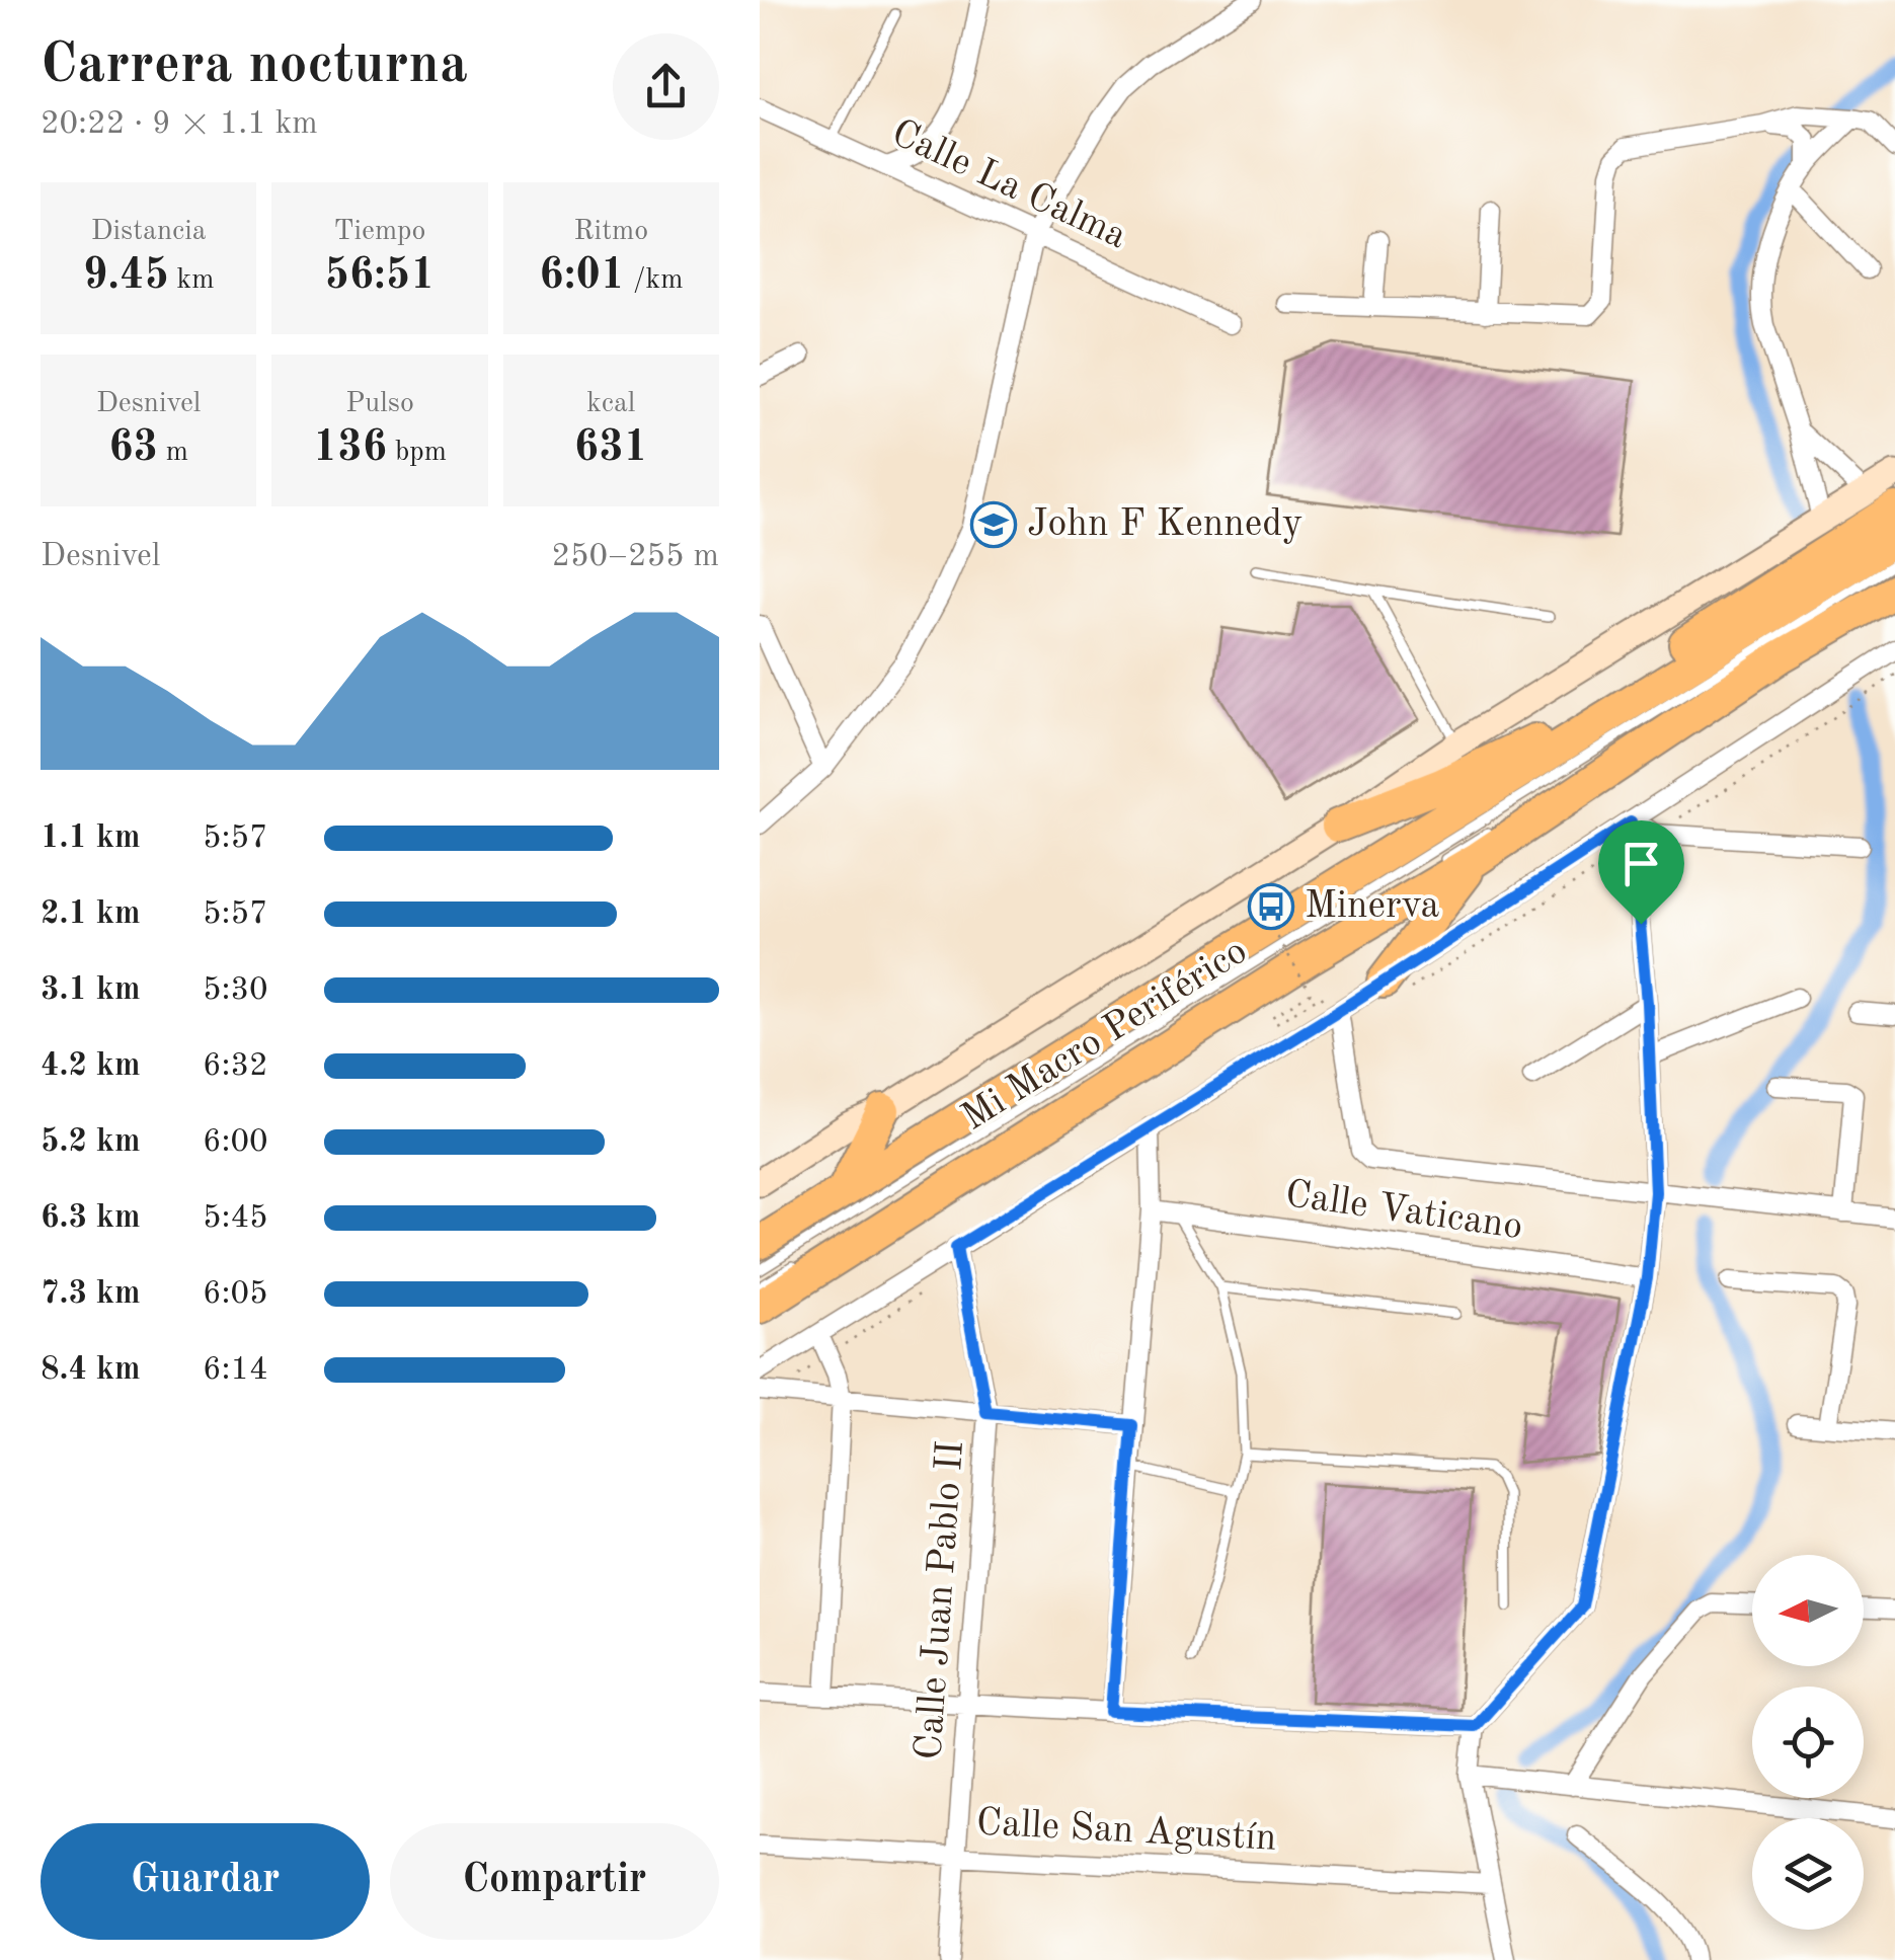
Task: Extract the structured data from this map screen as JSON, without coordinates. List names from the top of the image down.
{
  "streets": {
    "street": [
      "Calle La Calma",
      "Calle Vaticano",
      "Calle Juan Pablo II",
      "Calle San Agustín"
    ],
    "lane": ["Mi Macro Periférico"]
  },
  "crossings": [
    ["Calle Juan Pablo II", "Calle San Agustín"]
  ],
  "places": {
    "school or university": ["John F Kennedy"],
    "bus stop": ["Minerva"]
  },
  "north": "left",
  "page": {
    "heading": ["Carrera nocturna", "20:22 · 9 × 1.1 km"],
    "stats": [
      ["Distancia", "9.45 km"],
      ["Tiempo", "56:51"],
      ["Ritmo", "6:01 /km"],
      ["Desnivel", "63 m"],
      ["Pulso", "136 bpm"],
      ["kcal", "631"]
    ],
    "chart": ["Desnivel", "250–255 m"],
    "list": [
      {
        "name": "1.1 km",
        "note": "5:57"
      },
      {
        "name": "2.1 km",
        "note": "5:57"
      },
      {
        "name": "3.1 km",
        "note": "5:30"
      },
      {
        "name": "4.2 km",
        "note": "6:32"
      },
      {
        "name": "5.2 km",
        "note": "6:00"
      },
      {
        "name": "6.3 km",
        "note": "5:45"
      },
      {
        "name": "7.3 km",
        "note": "6:05"
      },
      {
        "name": "8.4 km",
        "note": "6:14"
      }
    ],
    "buttons": ["Guardar", "Compartir"]
  }
}
